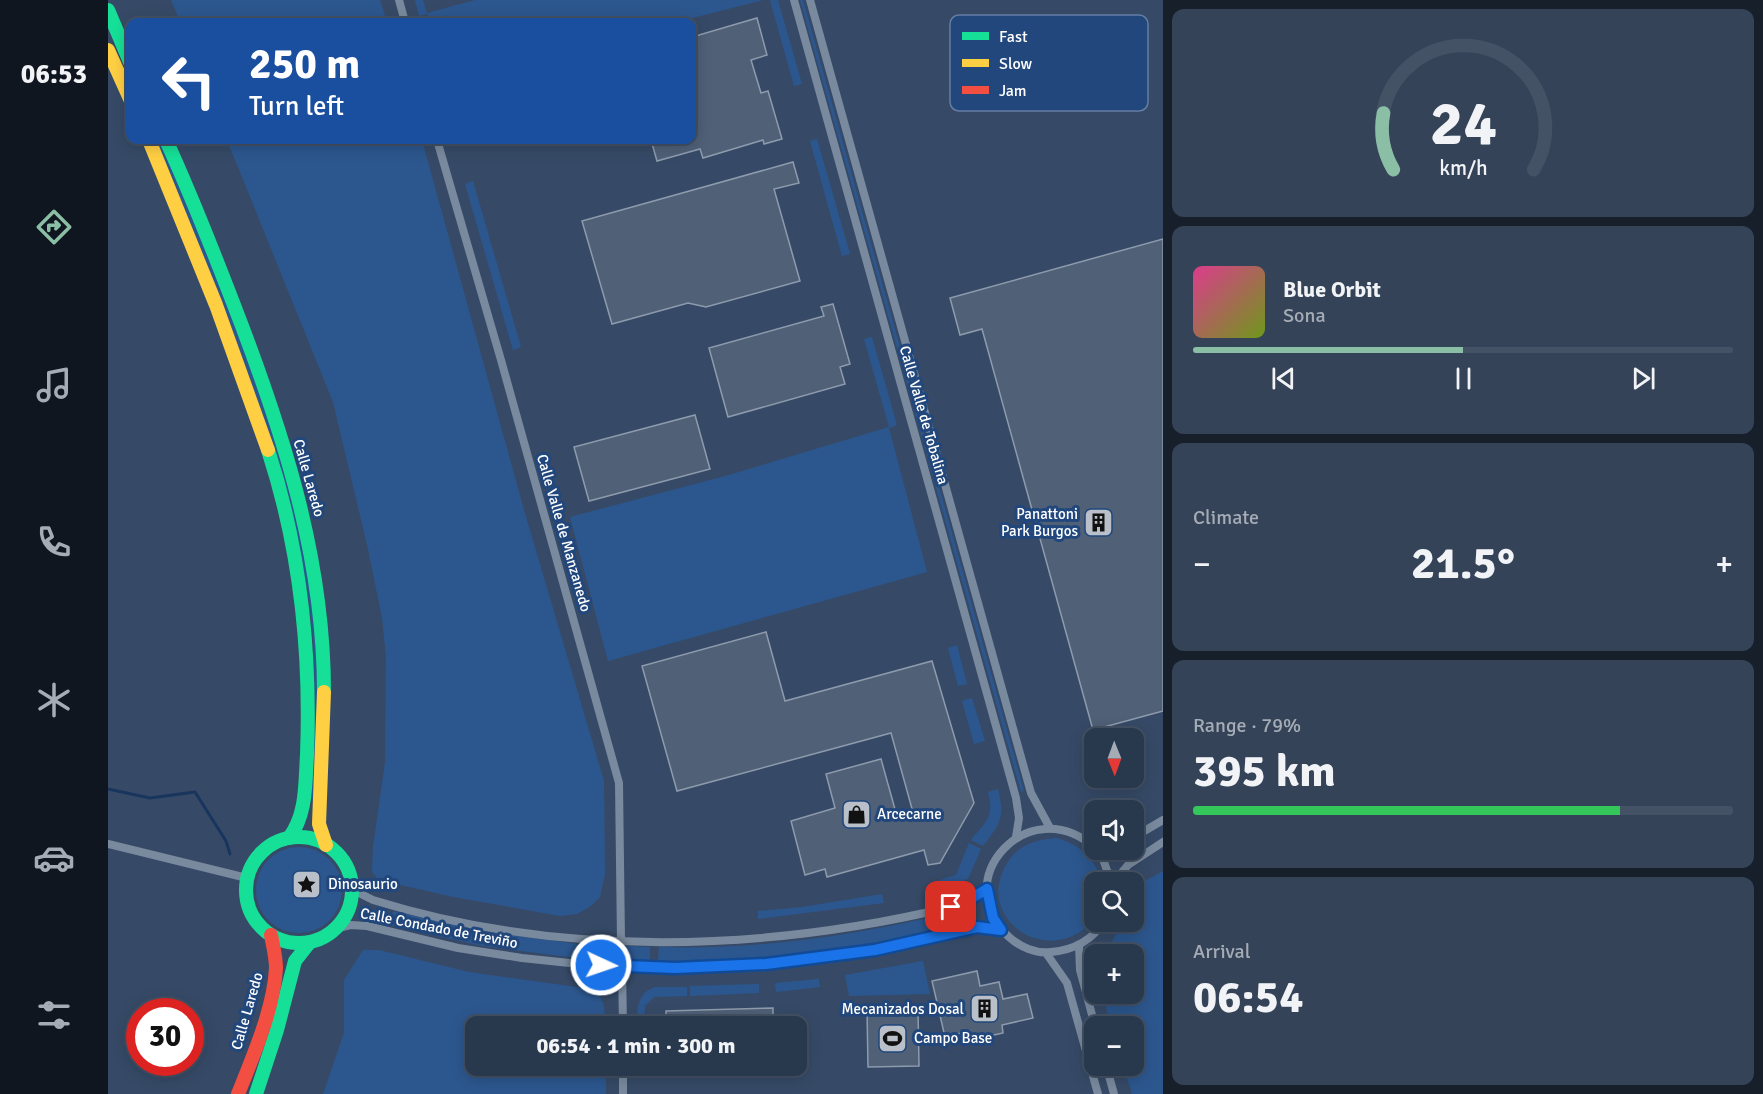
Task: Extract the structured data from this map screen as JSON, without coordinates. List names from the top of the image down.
{
  "streets": {
    "main road": ["Calle Laredo"],
    "street": ["Calle Valle de Tobalina", "Calle Valle de Manzanedo", "Calle Condado de Treviño"]
  },
  "crossings": [
    ["Calle Laredo", "Calle Condado de Treviño"],
    ["Calle Valle de Manzanedo", "Calle Condado de Treviño"]
  ],
  "places": {
    "building": ["Panattoni Park Burgos", "Mecanizados Dosal"],
    "shop": ["Arcecarne"],
    "place": ["Dinosaurio"],
    "sports": ["Campo Base"]
  },
  "legend": ["Fast", "Slow", "Jam"],
  "north": "bottom",
  "page": {
    "tabs": "06:53",
    "turn": ["250 m", "Turn left"],
    "song": ["Blue Orbit", "Sona"],
    "tile": [
      "Climate",
      ["Range · 79%", "395 km"],
      ["Arrival", "06:54"]
    ],
    "heat": ["−", "21.5°", "+"],
    "map_buttons": ["+", "−"],
    "limit": "30",
    "trip": "06:54 · 1 min · 300 m",
    "gauge": ["24", "km/h"]
  }
}
